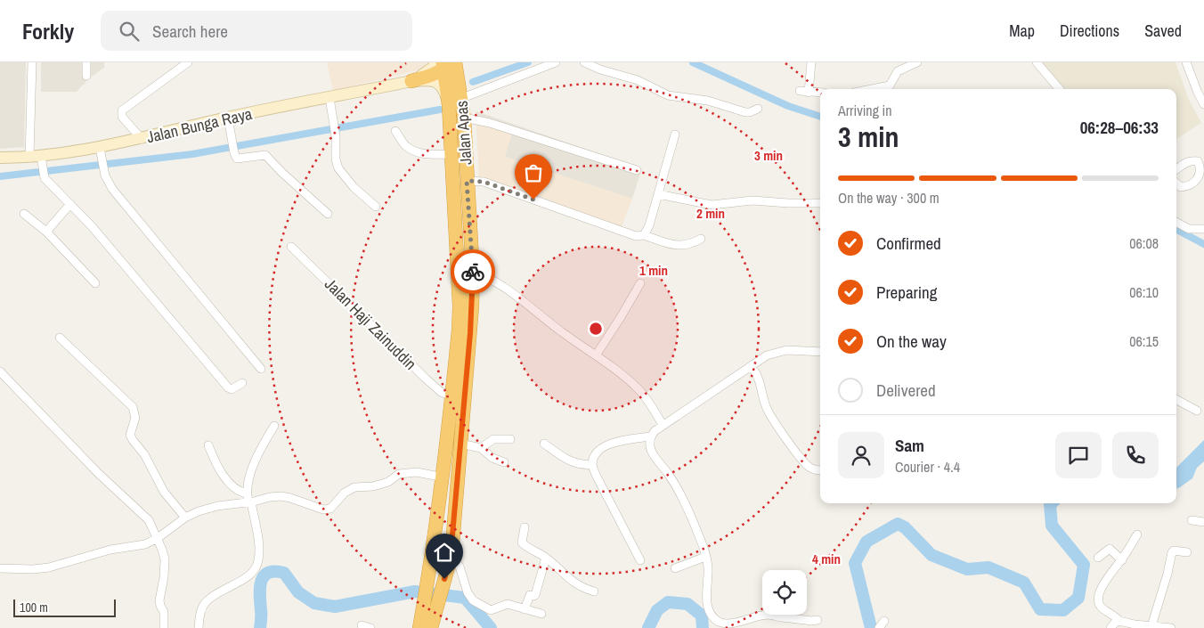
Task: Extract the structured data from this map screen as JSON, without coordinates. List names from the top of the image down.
{
  "streets": {
    "highway": ["Jalan Apas"],
    "street": ["Jalan Bunga Raya", "Jalan Haji Zainuddin"]
  },
  "crossings": [
    ["Jalan Bunga Raya", "Jalan Apas"],
    ["Jalan Apas", "Jalan Haji Zainuddin"]
  ],
  "scale_bar": "100 m",
  "page": {
    "header": "Forkly",
    "search": "Search here",
    "nav": ["Map", "Directions", "Saved"],
    "heading": ["3 min", "Arriving in", "06:28–06:33"],
    "panel": ["Sam", "Courier · 4.4"],
    "bar": "On the way · 300 m",
    "list": [
      ["Confirmed", "06:08"],
      ["Preparing", "06:10"],
      ["On the way", "06:15"],
      "Delivered"
    ],
    "scale": "100 m"
  },
  "rings": [
    "3 min",
    "2 min",
    "1 min",
    "4 min"
  ]
}
